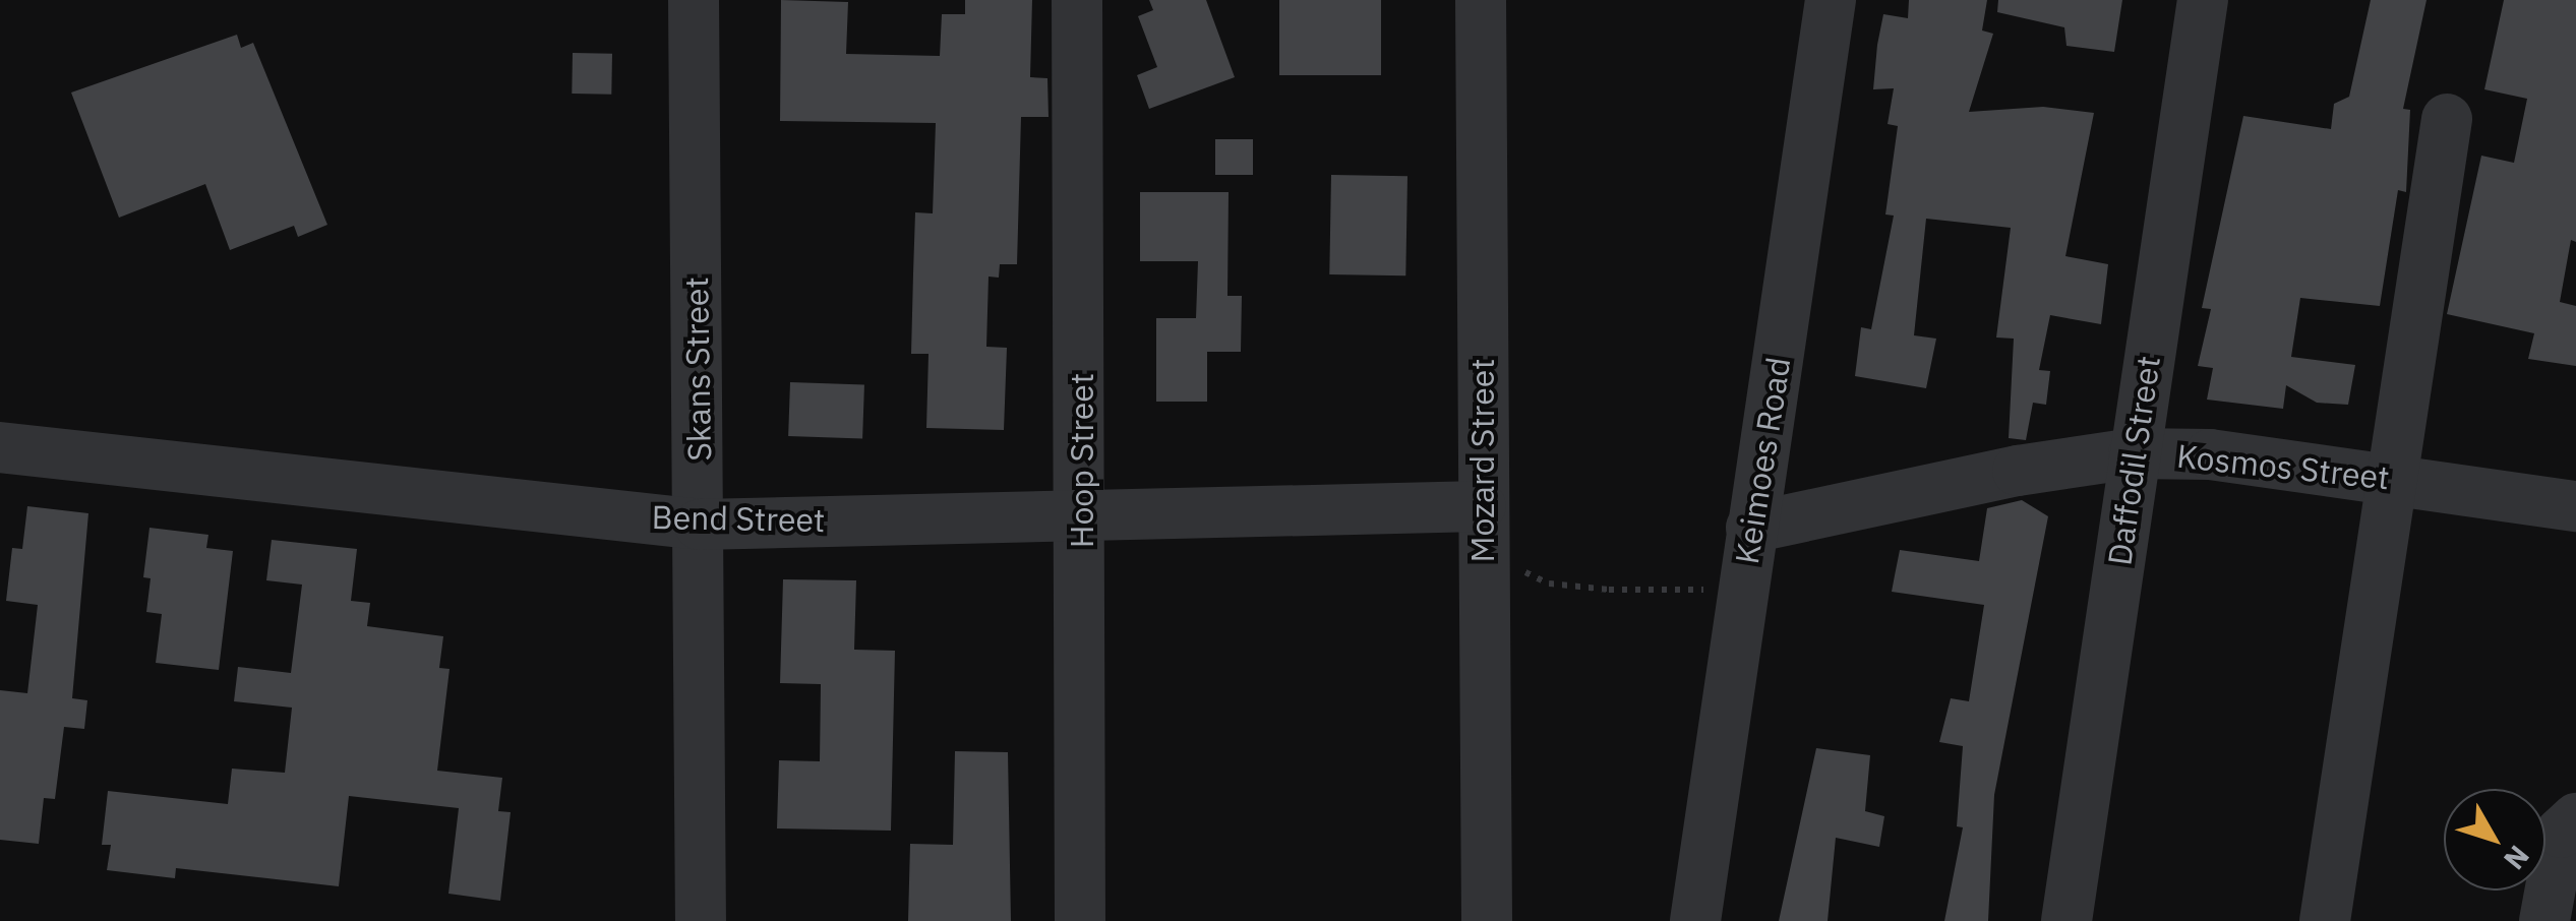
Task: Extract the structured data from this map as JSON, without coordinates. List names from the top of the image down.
{
  "streets": {
    "street": [
      "Skans Street",
      "Hoop Street",
      "Mozard Street",
      "Keimoes Road",
      "Daffodil Street",
      "Kosmos Street",
      "Bend Street"
    ]
  },
  "crossings": [
    ["Skans Street", "Bend Street"],
    ["Hoop Street", "Bend Street"],
    ["Mozard Street", "Bend Street"],
    ["Keimoes Road", "Kosmos Street"],
    ["Daffodil Street", "Kosmos Street"]
  ],
  "north": "bottom right"
}
